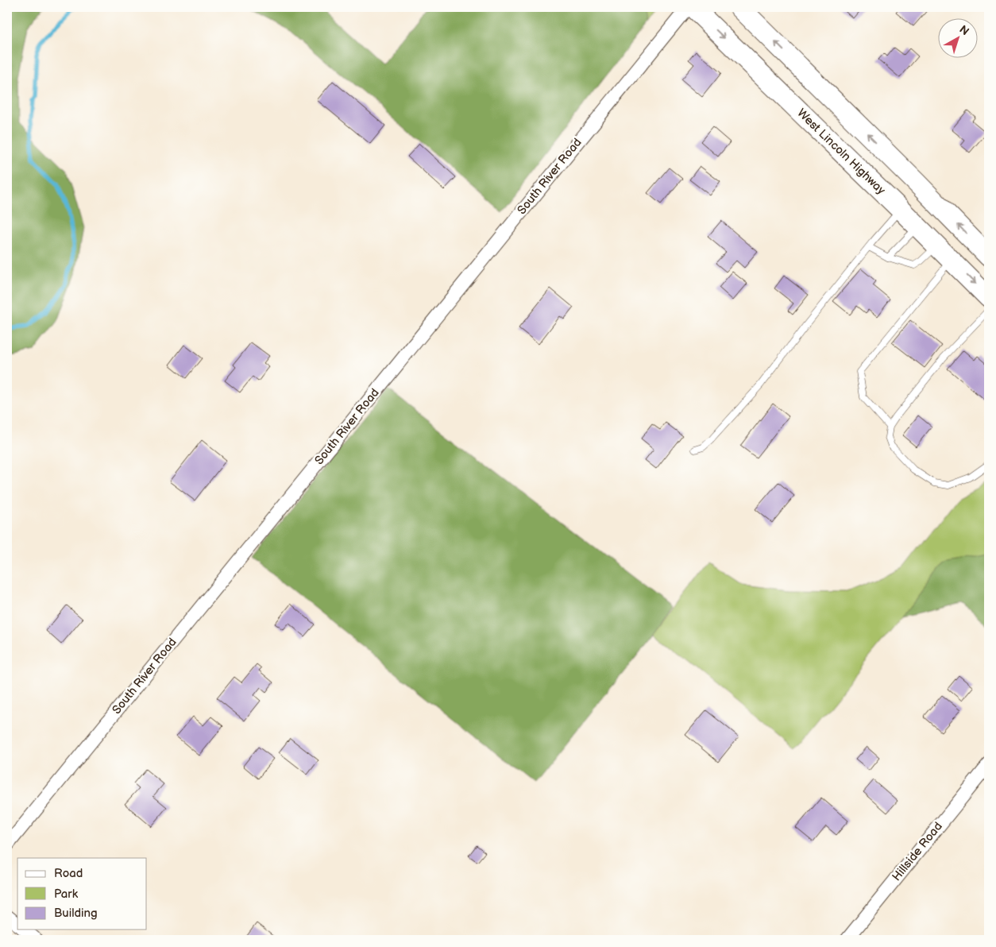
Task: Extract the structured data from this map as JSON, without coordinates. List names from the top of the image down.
{
  "streets": {
    "main road": ["West Lincoln Highway"],
    "street": ["South River Road", "Hillside Road"]
  },
  "legend": ["Road", "Park", "Building"],
  "north": "top right"
}
